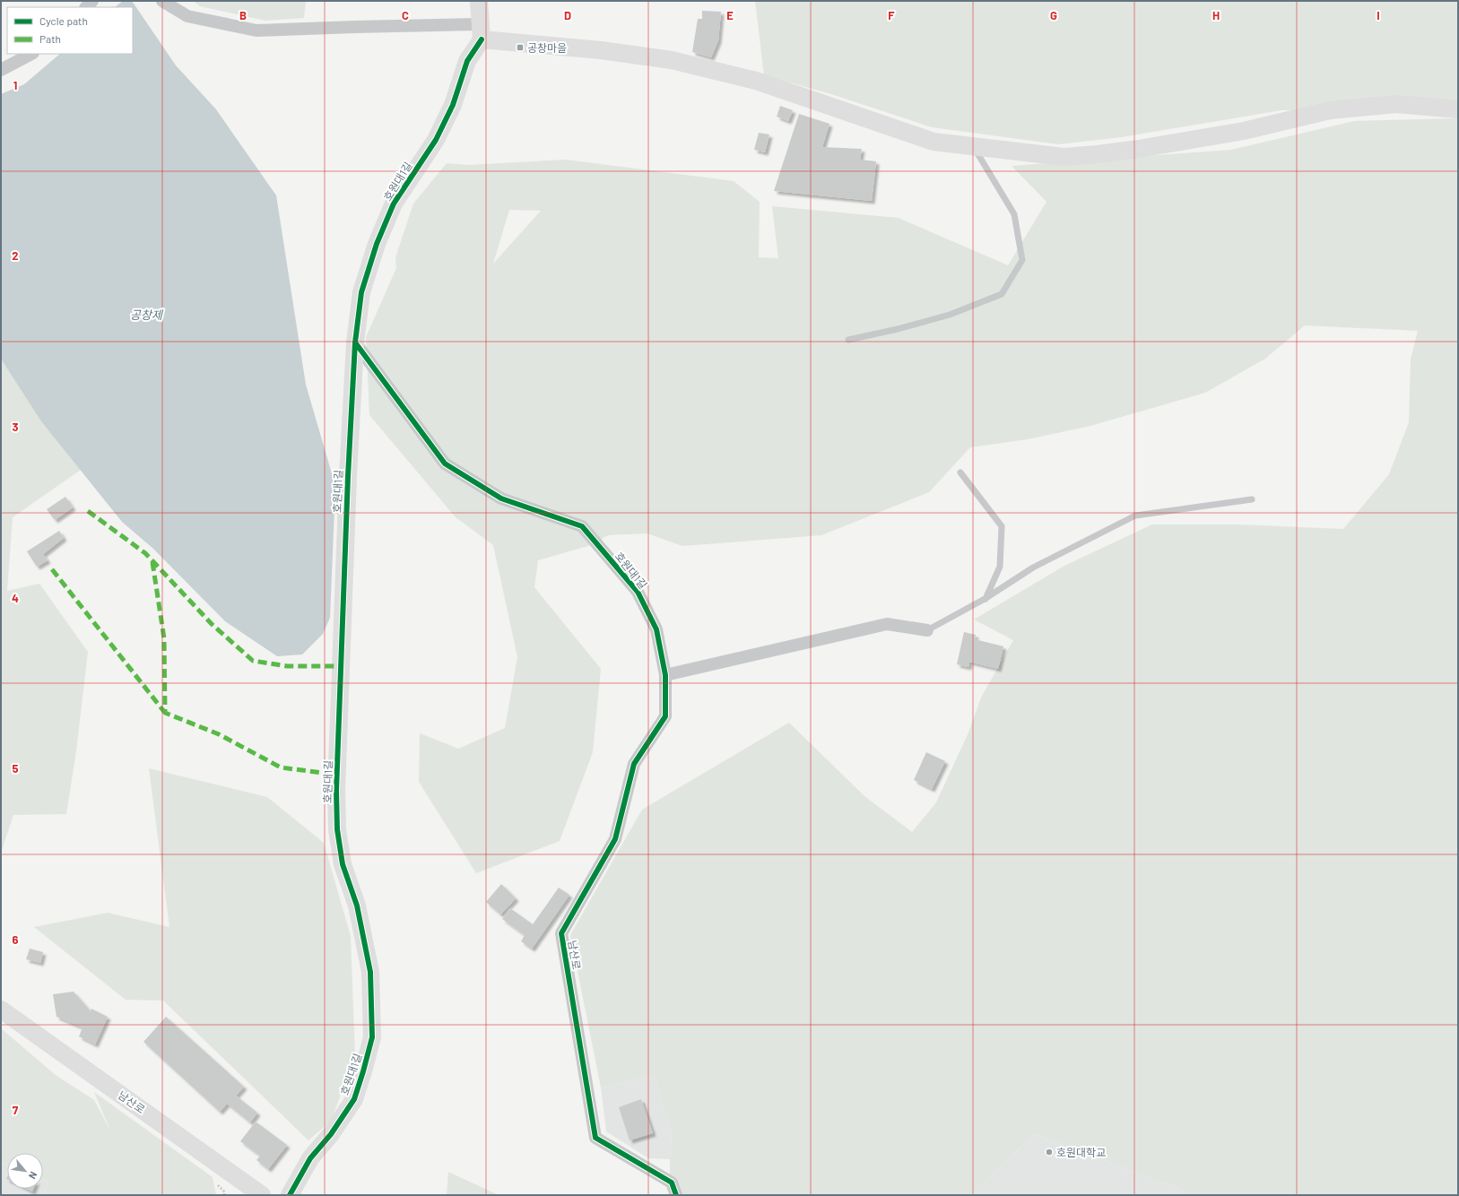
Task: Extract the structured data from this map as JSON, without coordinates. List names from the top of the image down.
{
  "streets": {
    "street": ["호원대1길", "남산로"]
  },
  "crossings": [
    ["호원대1길", "남산로"]
  ],
  "water": ["공창제"],
  "places": {
    "transit": ["공창마을"],
    "other": ["호원대학교"]
  },
  "legend": ["Cycle path", "Path"],
  "north": "bottom right",
  "grid": {
    "columns": [
      "B",
      "C",
      "D",
      "E",
      "F",
      "G",
      "H",
      "I"
    ],
    "rows": [
      "1",
      "2",
      "3",
      "4",
      "5",
      "6",
      "7"
    ]
  }
}
